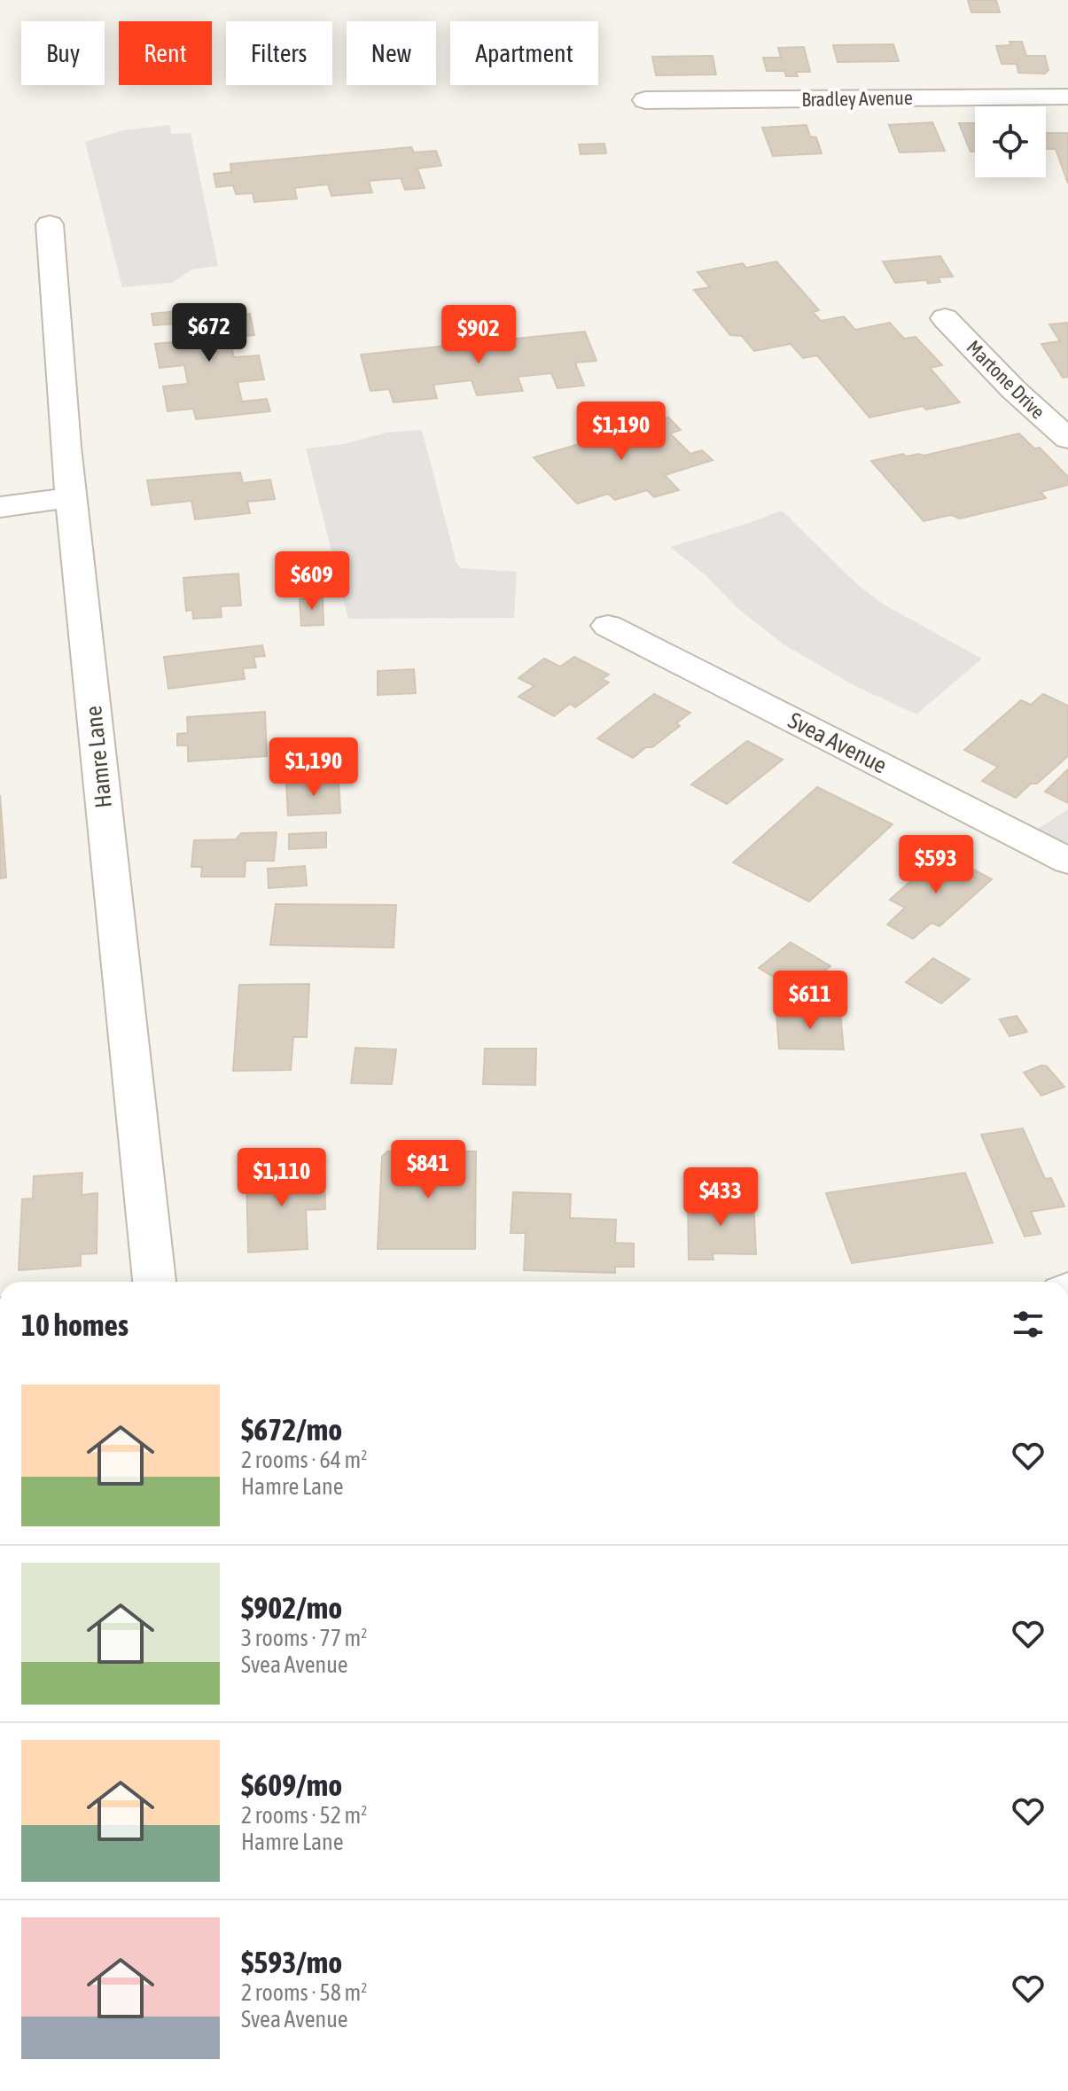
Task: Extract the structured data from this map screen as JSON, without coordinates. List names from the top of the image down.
{
  "streets": {
    "street": [
      "Bradley Avenue",
      "Martone Drive",
      "Svea Avenue",
      "Hamre Lane"
    ]
  },
  "page": {
    "chip": [
      "Buy",
      "Rent",
      "Filters",
      "New",
      "Apartment"
    ],
    "price": [
      "$672",
      "$902",
      "$1,190",
      "$609",
      "$1,190",
      "$593",
      "$611",
      "$841",
      "$1,110",
      "$433"
    ],
    "heading": "10 homes",
    "list": [
      {
        "name": "$672/mo",
        "note": "2 rooms · 64 m² · Hamre Lane"
      },
      {
        "name": "$902/mo",
        "note": "3 rooms · 77 m² · Svea Avenue"
      },
      {
        "name": "$609/mo",
        "note": "2 rooms · 52 m² · Hamre Lane"
      },
      {
        "name": "$593/mo",
        "note": "2 rooms · 58 m² · Svea Avenue"
      }
    ]
  }
}
